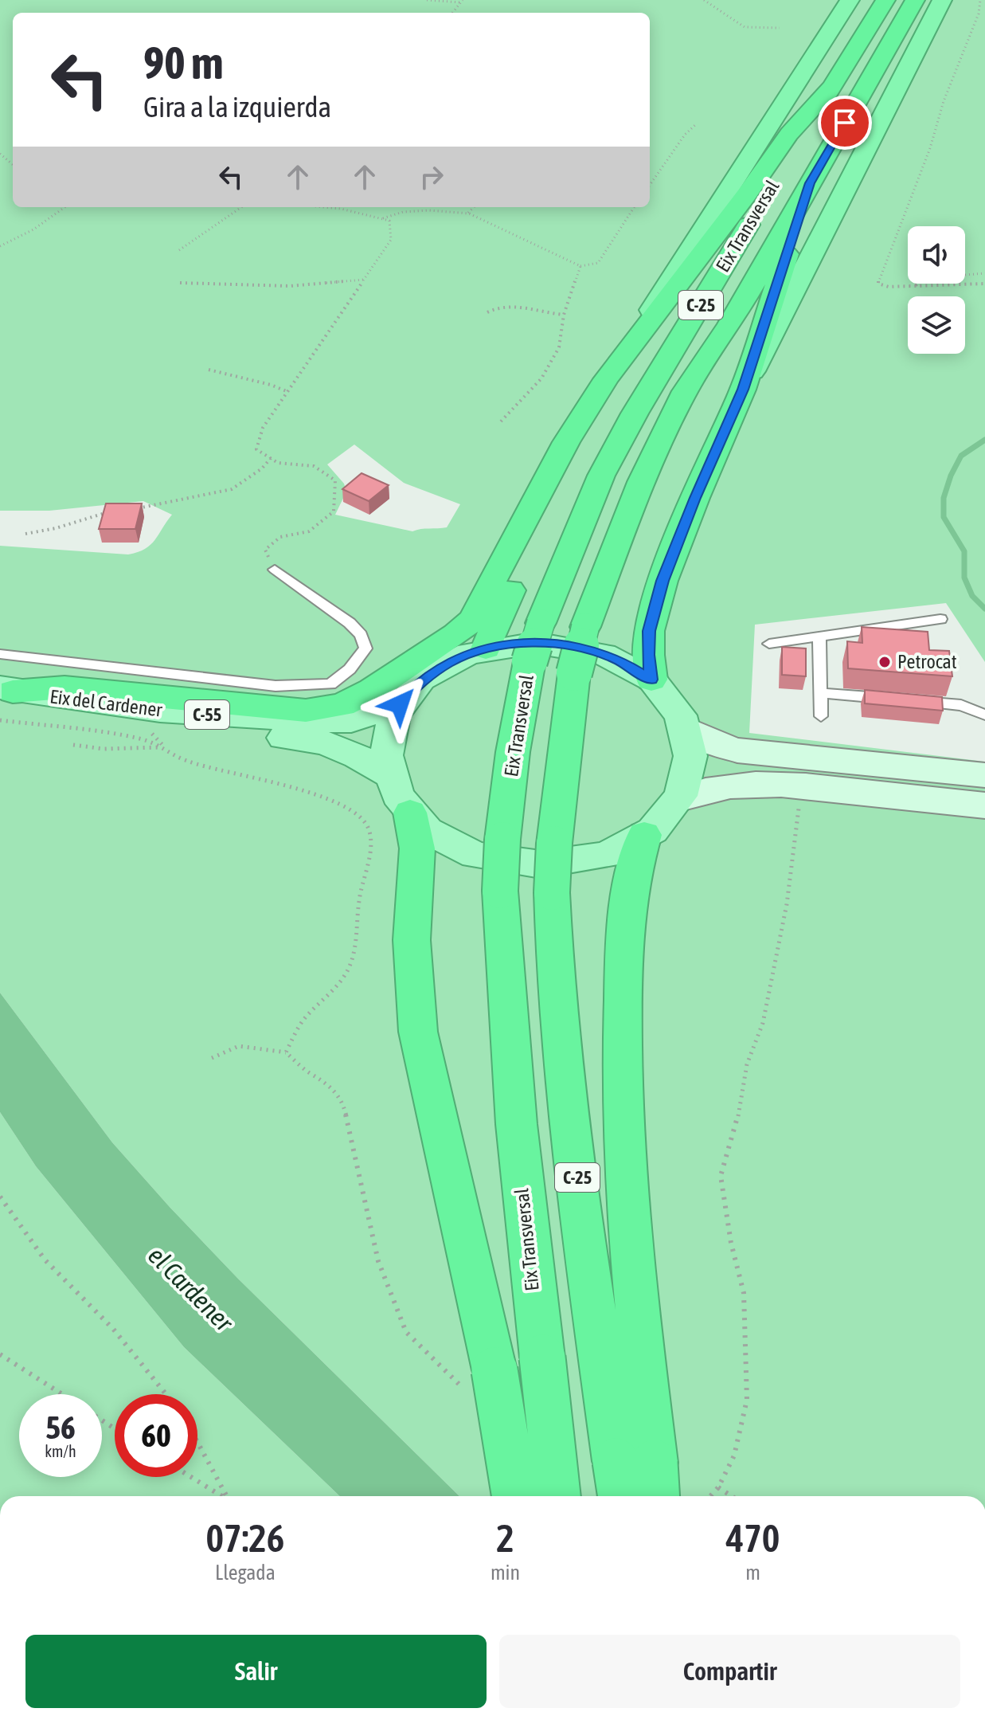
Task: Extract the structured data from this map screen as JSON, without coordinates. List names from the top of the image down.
{
  "streets": {
    "highway": ["Eix Transversal", "C-25"],
    "main road": ["Eix del Cardener", "C-55"]
  },
  "crossings": [
    ["Eix del Cardener", "C-55"]
  ],
  "water": ["el Cardener"],
  "places": ["Petrocat"],
  "page": {
    "turn": ["90 m", "Gira a la izquierda"],
    "speed": "56 km/h",
    "limit": "60",
    "eta": [
      "07:26",
      "Llegada",
      "2",
      "min",
      "470",
      "m"
    ],
    "buttons": ["Salir", "Compartir"]
  }
}
